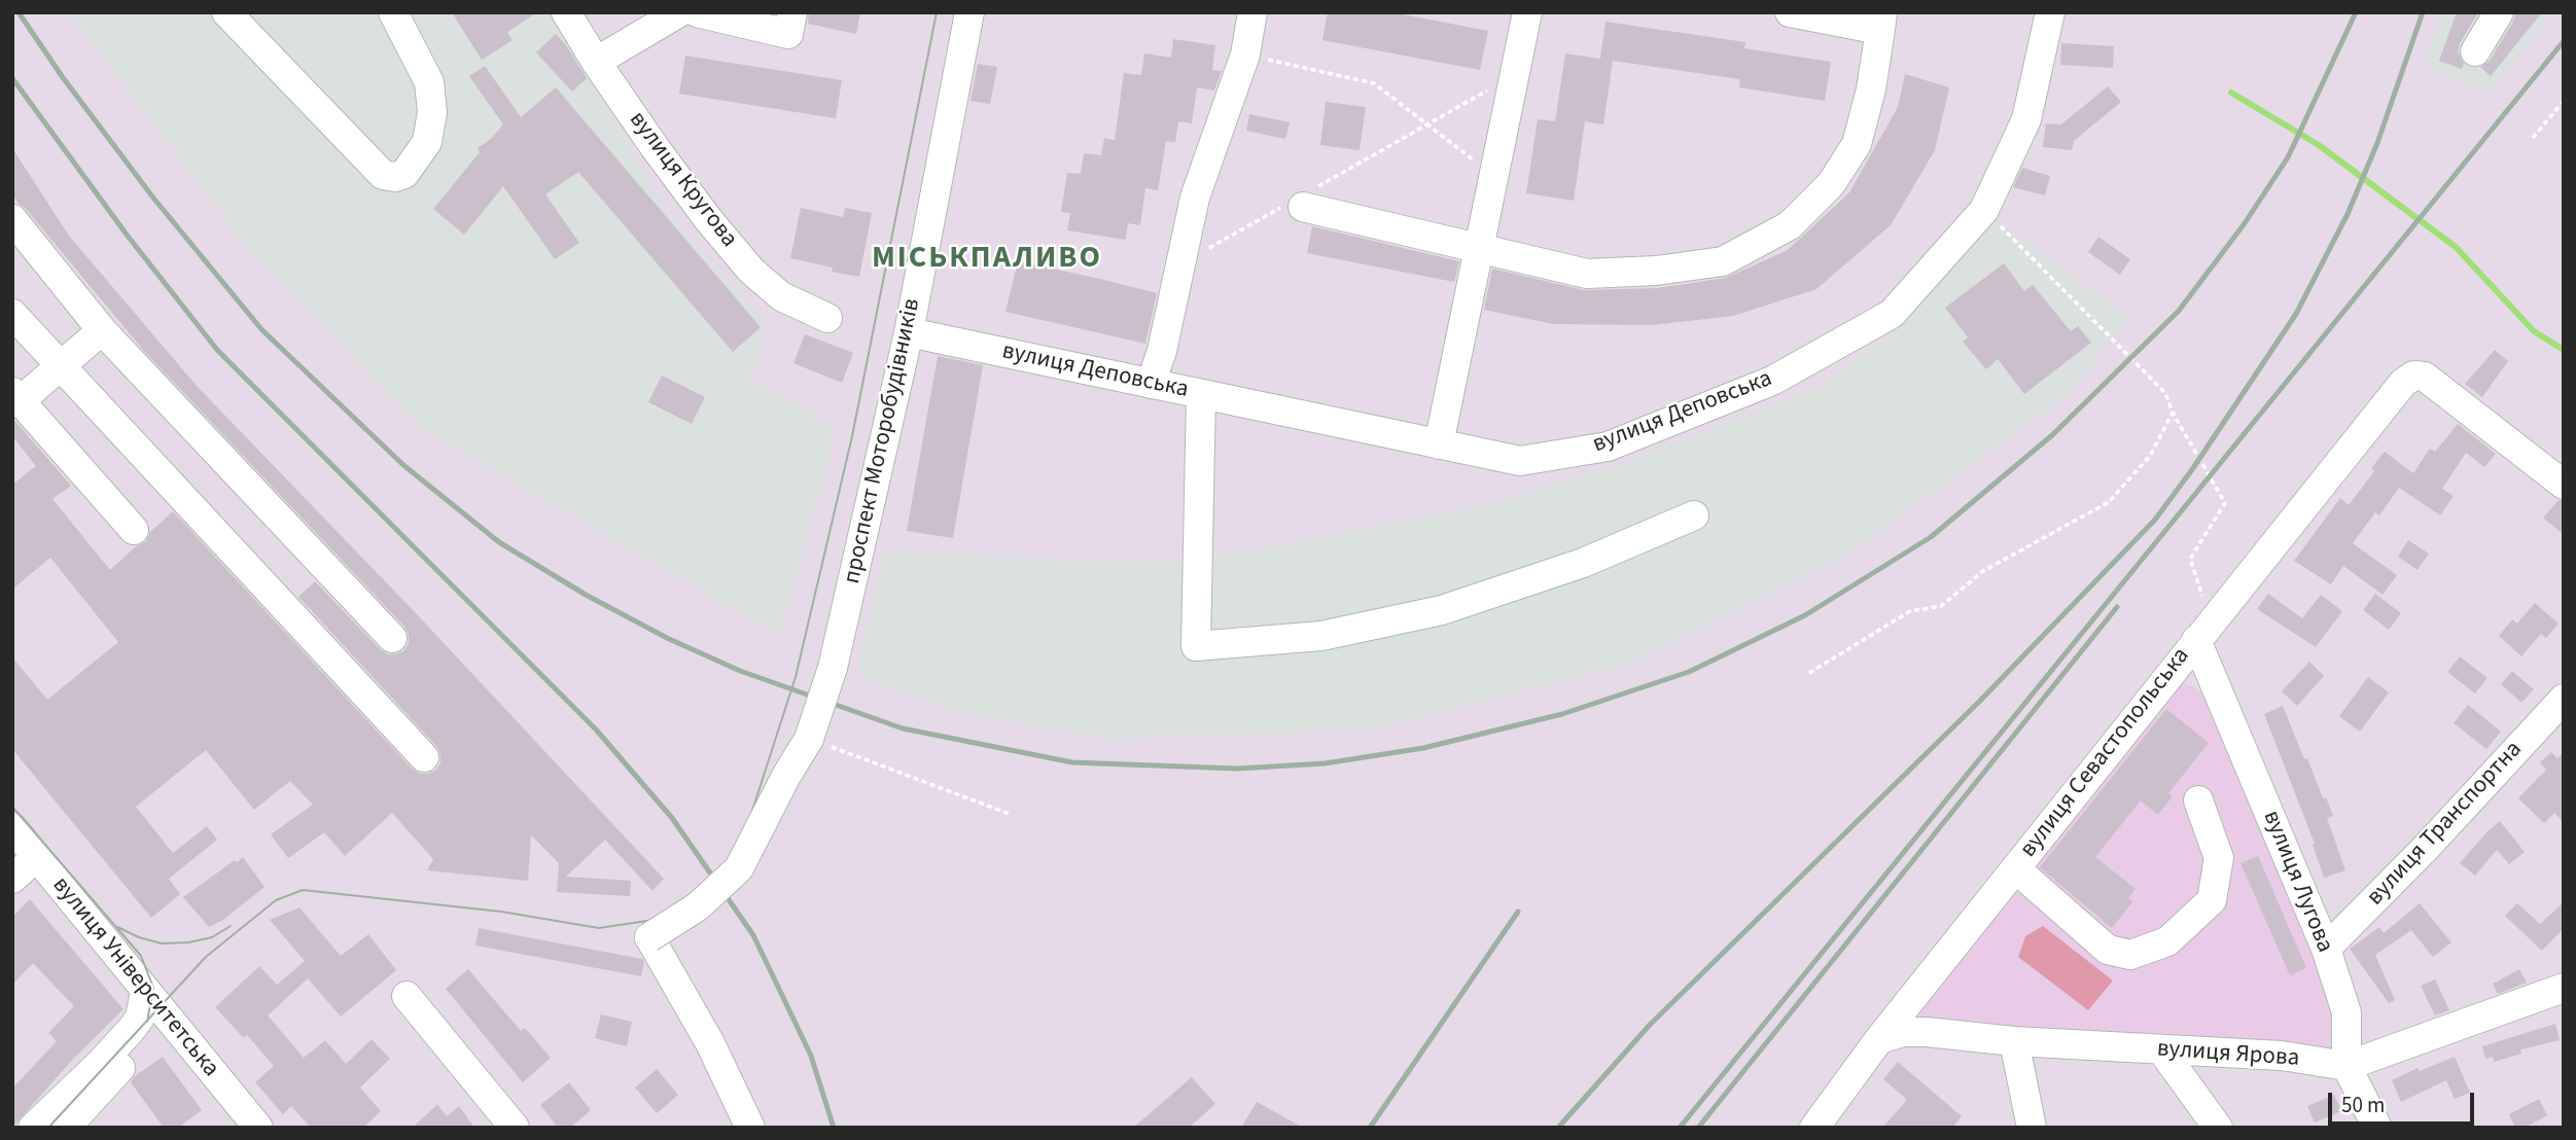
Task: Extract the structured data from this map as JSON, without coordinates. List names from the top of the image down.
{
  "streets": {
    "street": [
      "вулиця Кругова",
      "вулиця Деповська",
      "проспект Моторобудівників",
      "вулиця Севастопольська",
      "вулиця Транспортна",
      "вулиця Лугова",
      "вулиця Університетська",
      "вулиця Ярова"
    ]
  },
  "crossings": [
    ["вулиця Деповська", "проспект Моторобудівників"],
    ["вулиця Севастопольська", "вулиця Лугова"],
    ["вулиця Севастопольська", "вулиця Ярова"],
    ["вулиця Транспортна", "вулиця Лугова"],
    ["вулиця Лугова", "вулиця Ярова"]
  ],
  "districts": ["МІСЬКПАЛИВО"],
  "scale_bar": "50 m"
}
